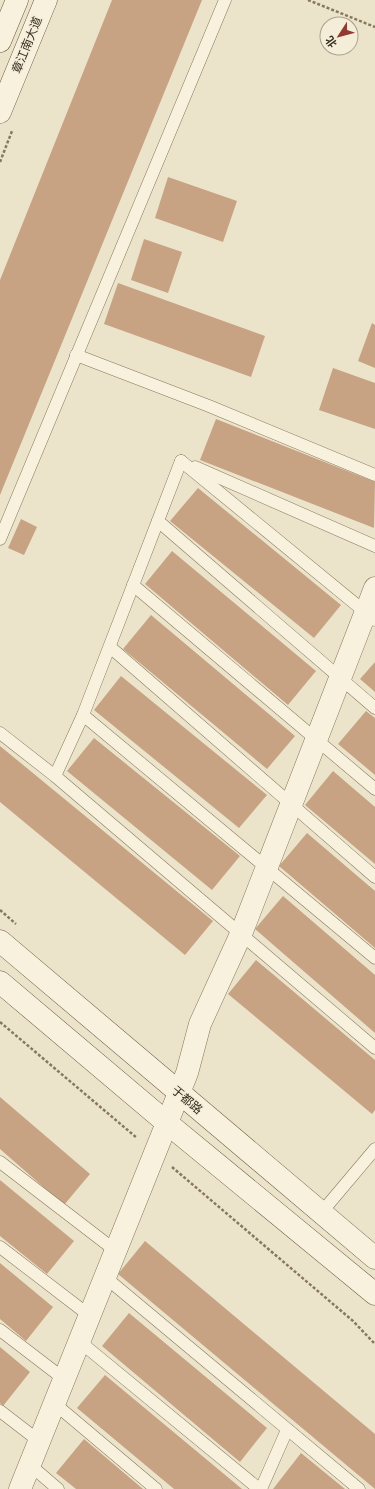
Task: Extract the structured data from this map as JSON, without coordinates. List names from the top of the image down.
{
  "streets": {
    "main road": ["章江南大道", "于都路"]
  },
  "north": "bottom left"
}
